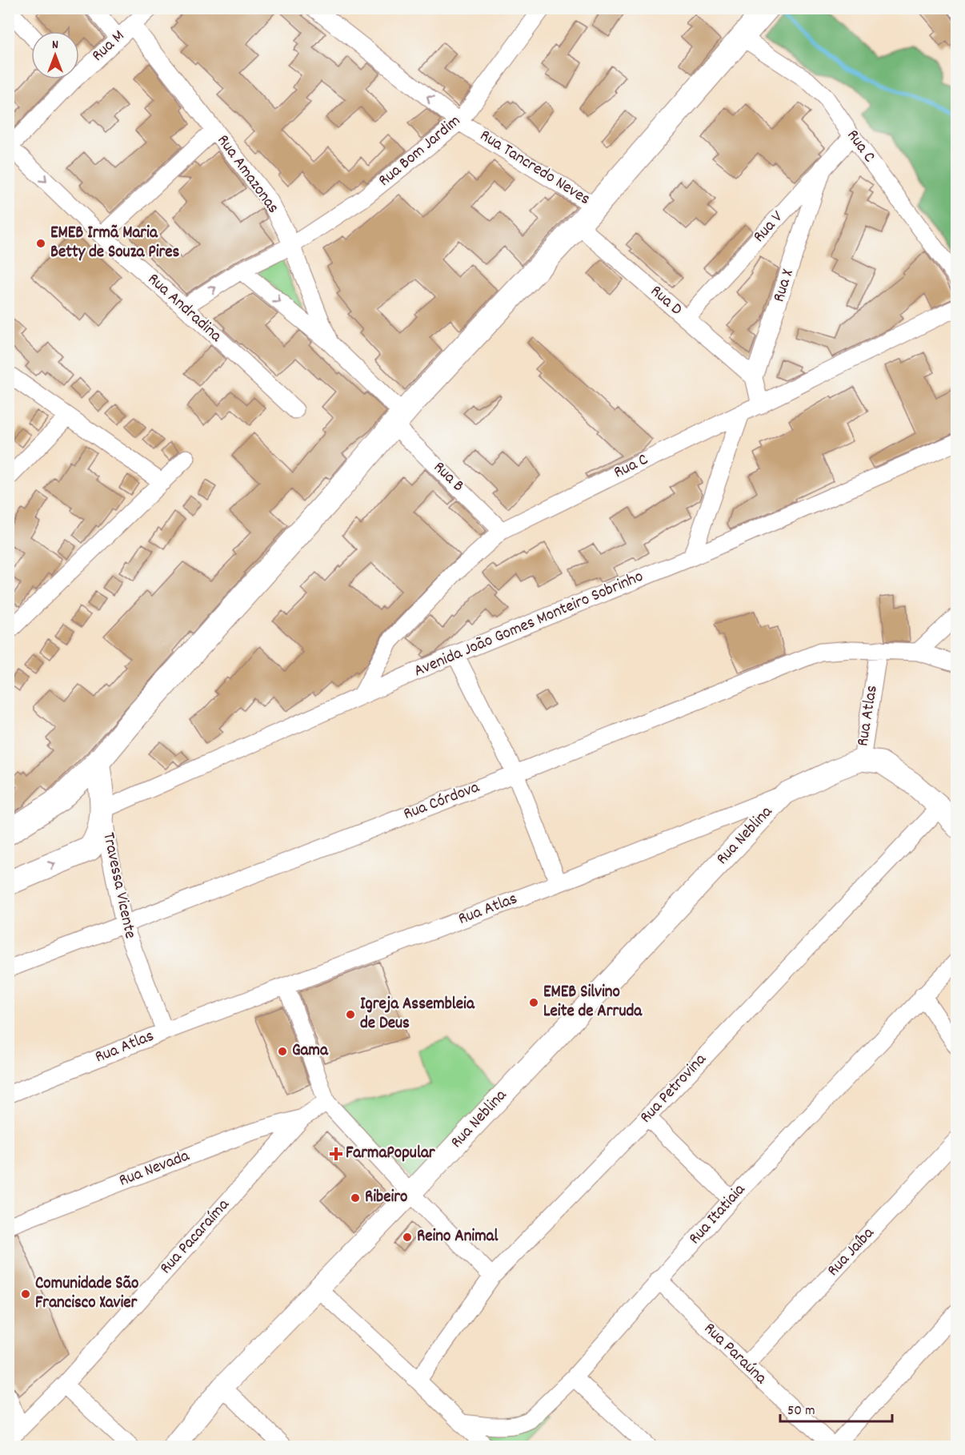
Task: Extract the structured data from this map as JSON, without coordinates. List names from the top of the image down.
{
  "streets": {
    "main road": ["Travessa Vicente"],
    "street": [
      "Rua M",
      "Rua C",
      "Rua Bom Jardim",
      "Rua Tancredo Neves",
      "Rua Amazonas",
      "Rua V",
      "Rua X",
      "Rua D",
      "Rua Andradina",
      "Rua B",
      "Avenida João Gomes Monteiro Sobrinho",
      "Rua Atlas",
      "Rua Córdova",
      "Rua Neblina",
      "Rua Petrovina",
      "Rua Nevada",
      "Rua Itatiaia",
      "Rua Pacaraíma",
      "Rua Jaíba",
      "Rua Paraúna"
    ]
  },
  "crossings": [
    ["Rua M", "Rua Amazonas"],
    ["Rua M", "Rua Andradina"],
    ["Rua C", "Rua V"],
    ["Rua C", "Rua B"],
    ["Rua C", "Avenida João Gomes Monteiro Sobrinho"],
    ["Rua Bom Jardim", "Rua Tancredo Neves"],
    ["Rua Bom Jardim", "Rua Amazonas"],
    ["Rua Amazonas", "Rua B"],
    ["Rua V", "Rua X"],
    ["Rua V", "Rua D"],
    ["Rua X", "Rua D"],
    ["Avenida João Gomes Monteiro Sobrinho", "Travessa Vicente"],
    ["Rua Atlas", "Rua Córdova"],
    ["Rua Atlas", "Rua Neblina"],
    ["Rua Atlas", "Travessa Vicente"],
    ["Rua Córdova", "Travessa Vicente"],
    ["Rua Nevada", "Rua Pacaraíma"],
    ["Rua Itatiaia", "Rua Paraúna"],
    ["Rua Jaíba", "Rua Paraúna"]
  ],
  "one_way": ["Rua Tancredo Neves"],
  "places": {
    "other": [
      "EMEB Irmã Maria Betty de Souza Pires",
      "EMEB Silvino Leite de Arruda",
      "Igreja Assembleia de Deus",
      "Gama",
      "Ribeiro",
      "Reino Animal",
      "Comunidade São Francisco Xavier"
    ],
    "health": ["FarmaPopular"]
  },
  "scale_bar": "50 m",
  "north": "top"
}
